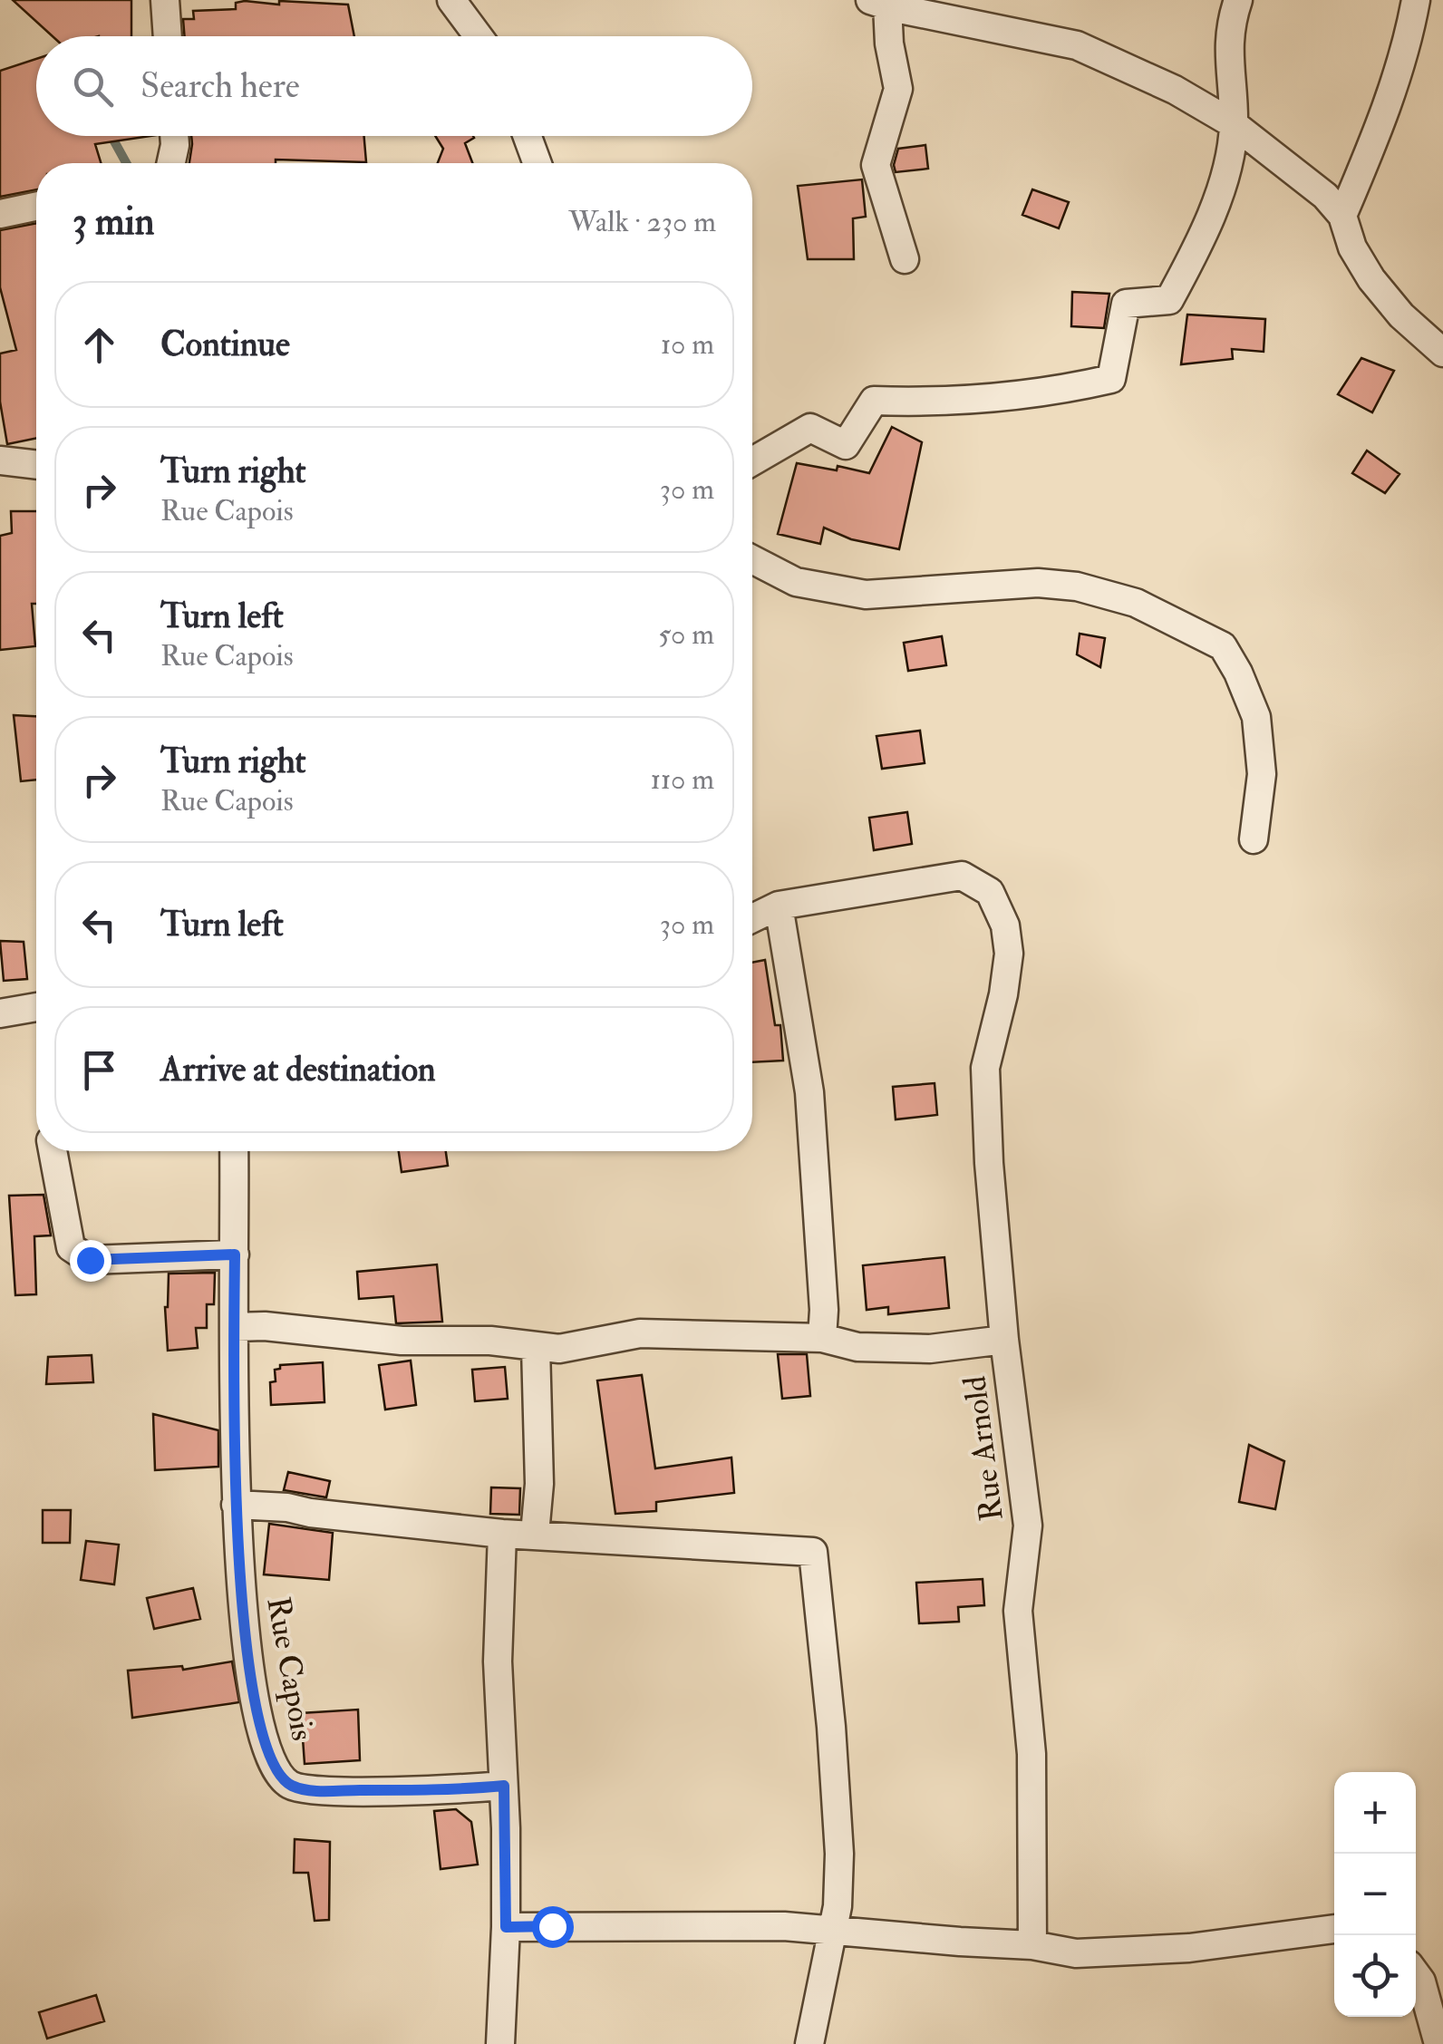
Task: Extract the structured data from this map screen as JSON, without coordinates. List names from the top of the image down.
{
  "streets": {
    "street": ["Rue Arnold", "Rue Capois"]
  },
  "page": {
    "search": "Search here",
    "heading": ["3 min", "Walk · 230 m"],
    "list": [
      ["Continue", "10 m"],
      ["Turn right", "Rue Capois", "30 m"],
      ["Turn left", "Rue Capois", "50 m"],
      ["Turn right", "Rue Capois", "110 m"],
      ["Turn left", "30 m"],
      "Arrive at destination"
    ],
    "map_buttons": ["+", "−"]
  }
}
